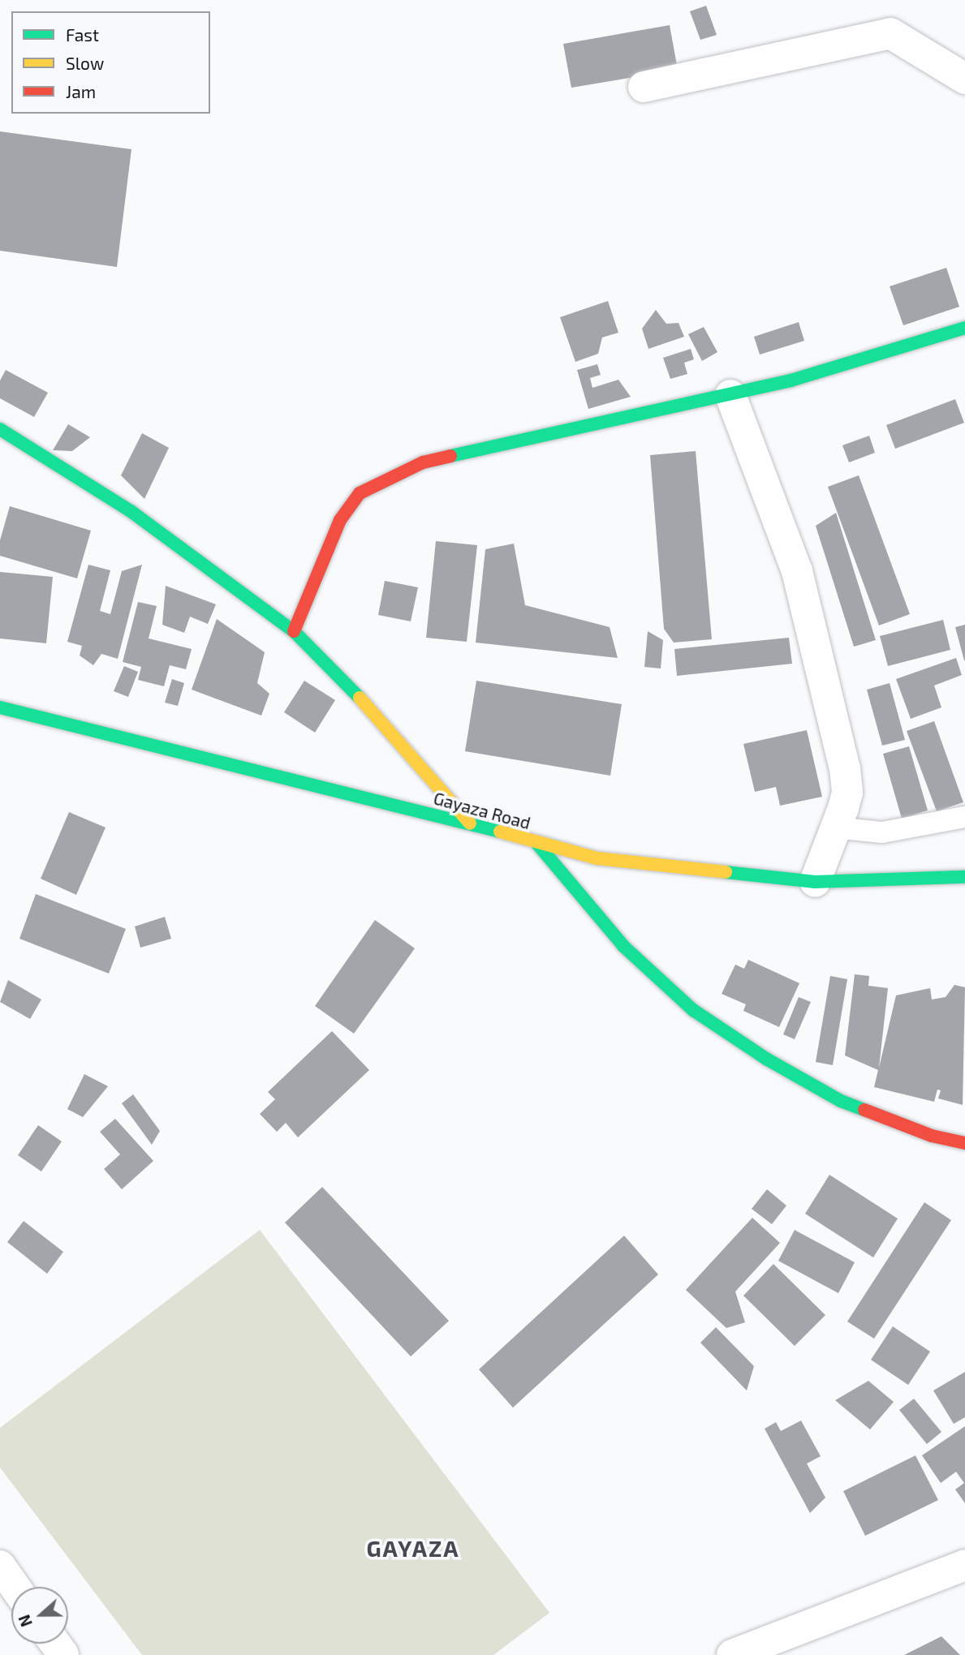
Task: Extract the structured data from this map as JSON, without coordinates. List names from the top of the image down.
{
  "streets": {
    "street": ["Gayaza Road"]
  },
  "districts": ["GAYAZA"],
  "legend": ["Fast", "Slow", "Jam"],
  "north": "left"
}
